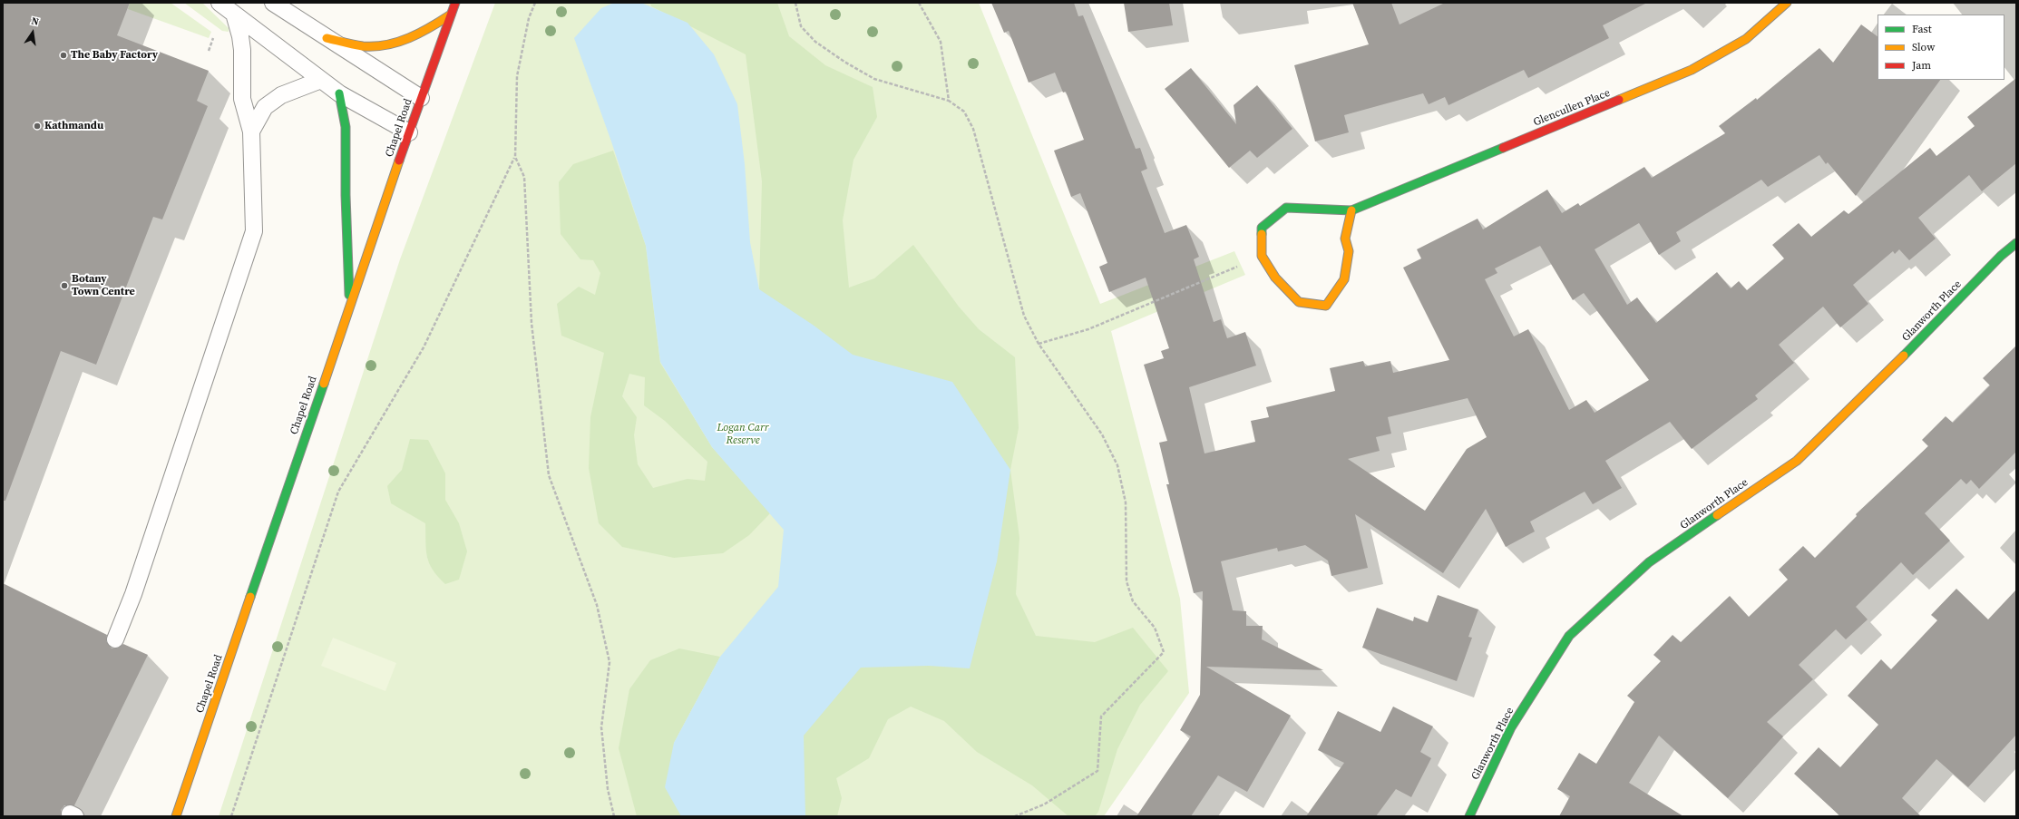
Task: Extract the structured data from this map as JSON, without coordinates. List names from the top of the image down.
{
  "streets": {
    "street": ["Glencullen Place", "Chapel Road", "Glanworth Place"]
  },
  "parks": ["Logan Carr Reserve"],
  "places": ["The Baby Factory", "Kathmandu", "Botany Town Centre"],
  "legend": ["Fast", "Slow", "Jam"],
  "north": "top"
}
